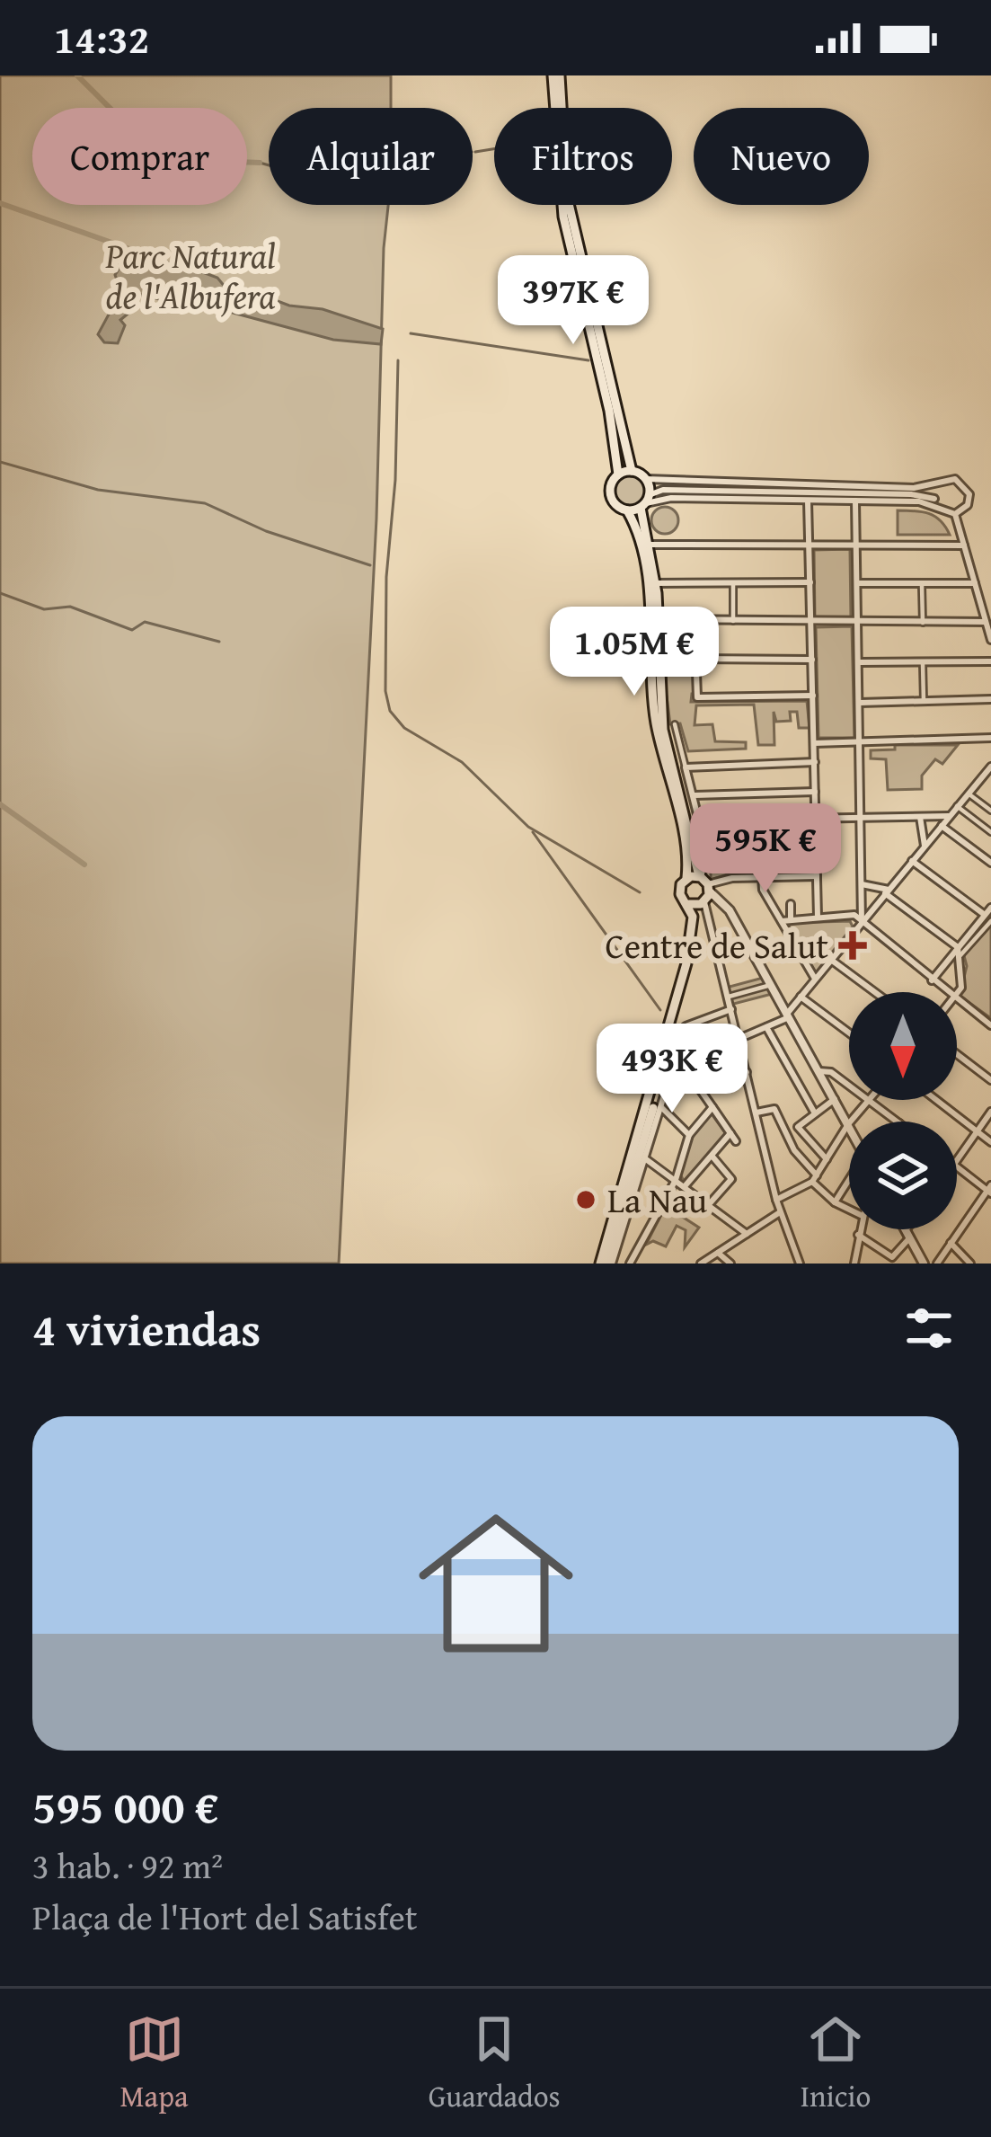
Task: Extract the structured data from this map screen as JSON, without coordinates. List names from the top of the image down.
{
  "parks": ["Parc Natural de l'Albufera"],
  "places": {
    "health": ["Centre de Salut"],
    "other": ["La Nau"]
  },
  "north": "bottom",
  "page": {
    "status": "14:32",
    "chip": [
      "Comprar",
      "Alquilar",
      "Filtros",
      "Nuevo"
    ],
    "price": [
      "397K €",
      "1.05M €",
      "595K €",
      "493K €"
    ],
    "heading": "4 viviendas",
    "list": [
      {
        "name": "595 000 €",
        "note": "3 hab. · 92 m² · Plaça de l'Hort del Satisfet"
      }
    ],
    "tabs": ["Mapa", "Guardados", "Inicio"]
  }
}
